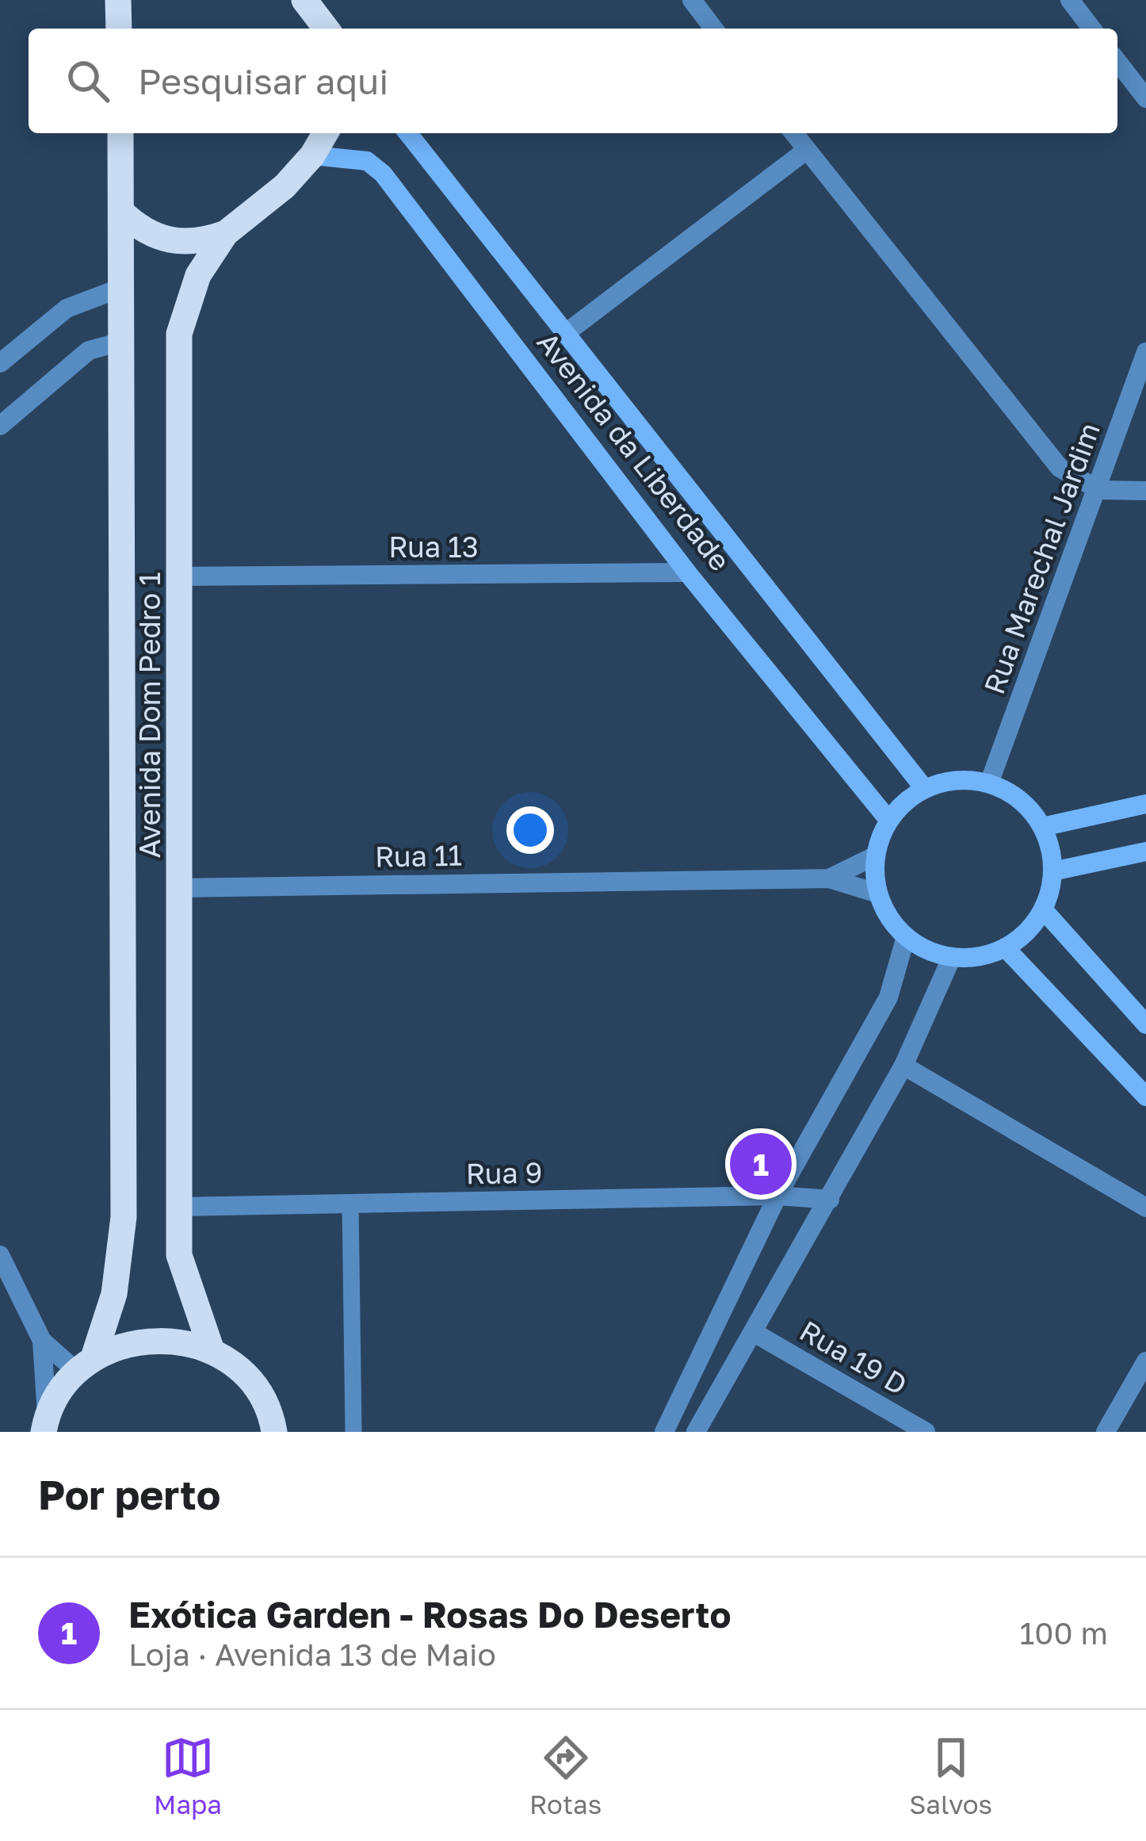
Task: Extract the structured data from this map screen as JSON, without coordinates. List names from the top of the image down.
{
  "streets": {
    "highway": ["Avenida Dom Pedro 1"],
    "main road": ["Avenida da Liberdade"],
    "street": [
      "Rua 13",
      "Rua Marechal Jardim",
      "Rua 11",
      "Rua 9",
      "Rua 19 D"
    ]
  },
  "crossings": [
    ["Avenida da Liberdade", "Rua 13"],
    ["Avenida da Liberdade", "Rua Marechal Jardim"],
    ["Avenida da Liberdade", "Avenida Dom Pedro 1"],
    ["Avenida da Liberdade", "Rua 11"],
    ["Rua 13", "Avenida Dom Pedro 1"],
    ["Rua Marechal Jardim", "Rua 11"],
    ["Avenida Dom Pedro 1", "Rua 11"],
    ["Avenida Dom Pedro 1", "Rua 9"]
  ],
  "page": {
    "search": "Pesquisar aqui",
    "pins": "1",
    "heading": "Por perto",
    "list": [
      {
        "mark": "1",
        "name": "Exótica Garden - Rosas Do Deserto",
        "note": "Loja · Avenida 13 de Maio",
        "value": "100 m"
      }
    ],
    "nav": ["Mapa", "Rotas", "Salvos"]
  }
}
